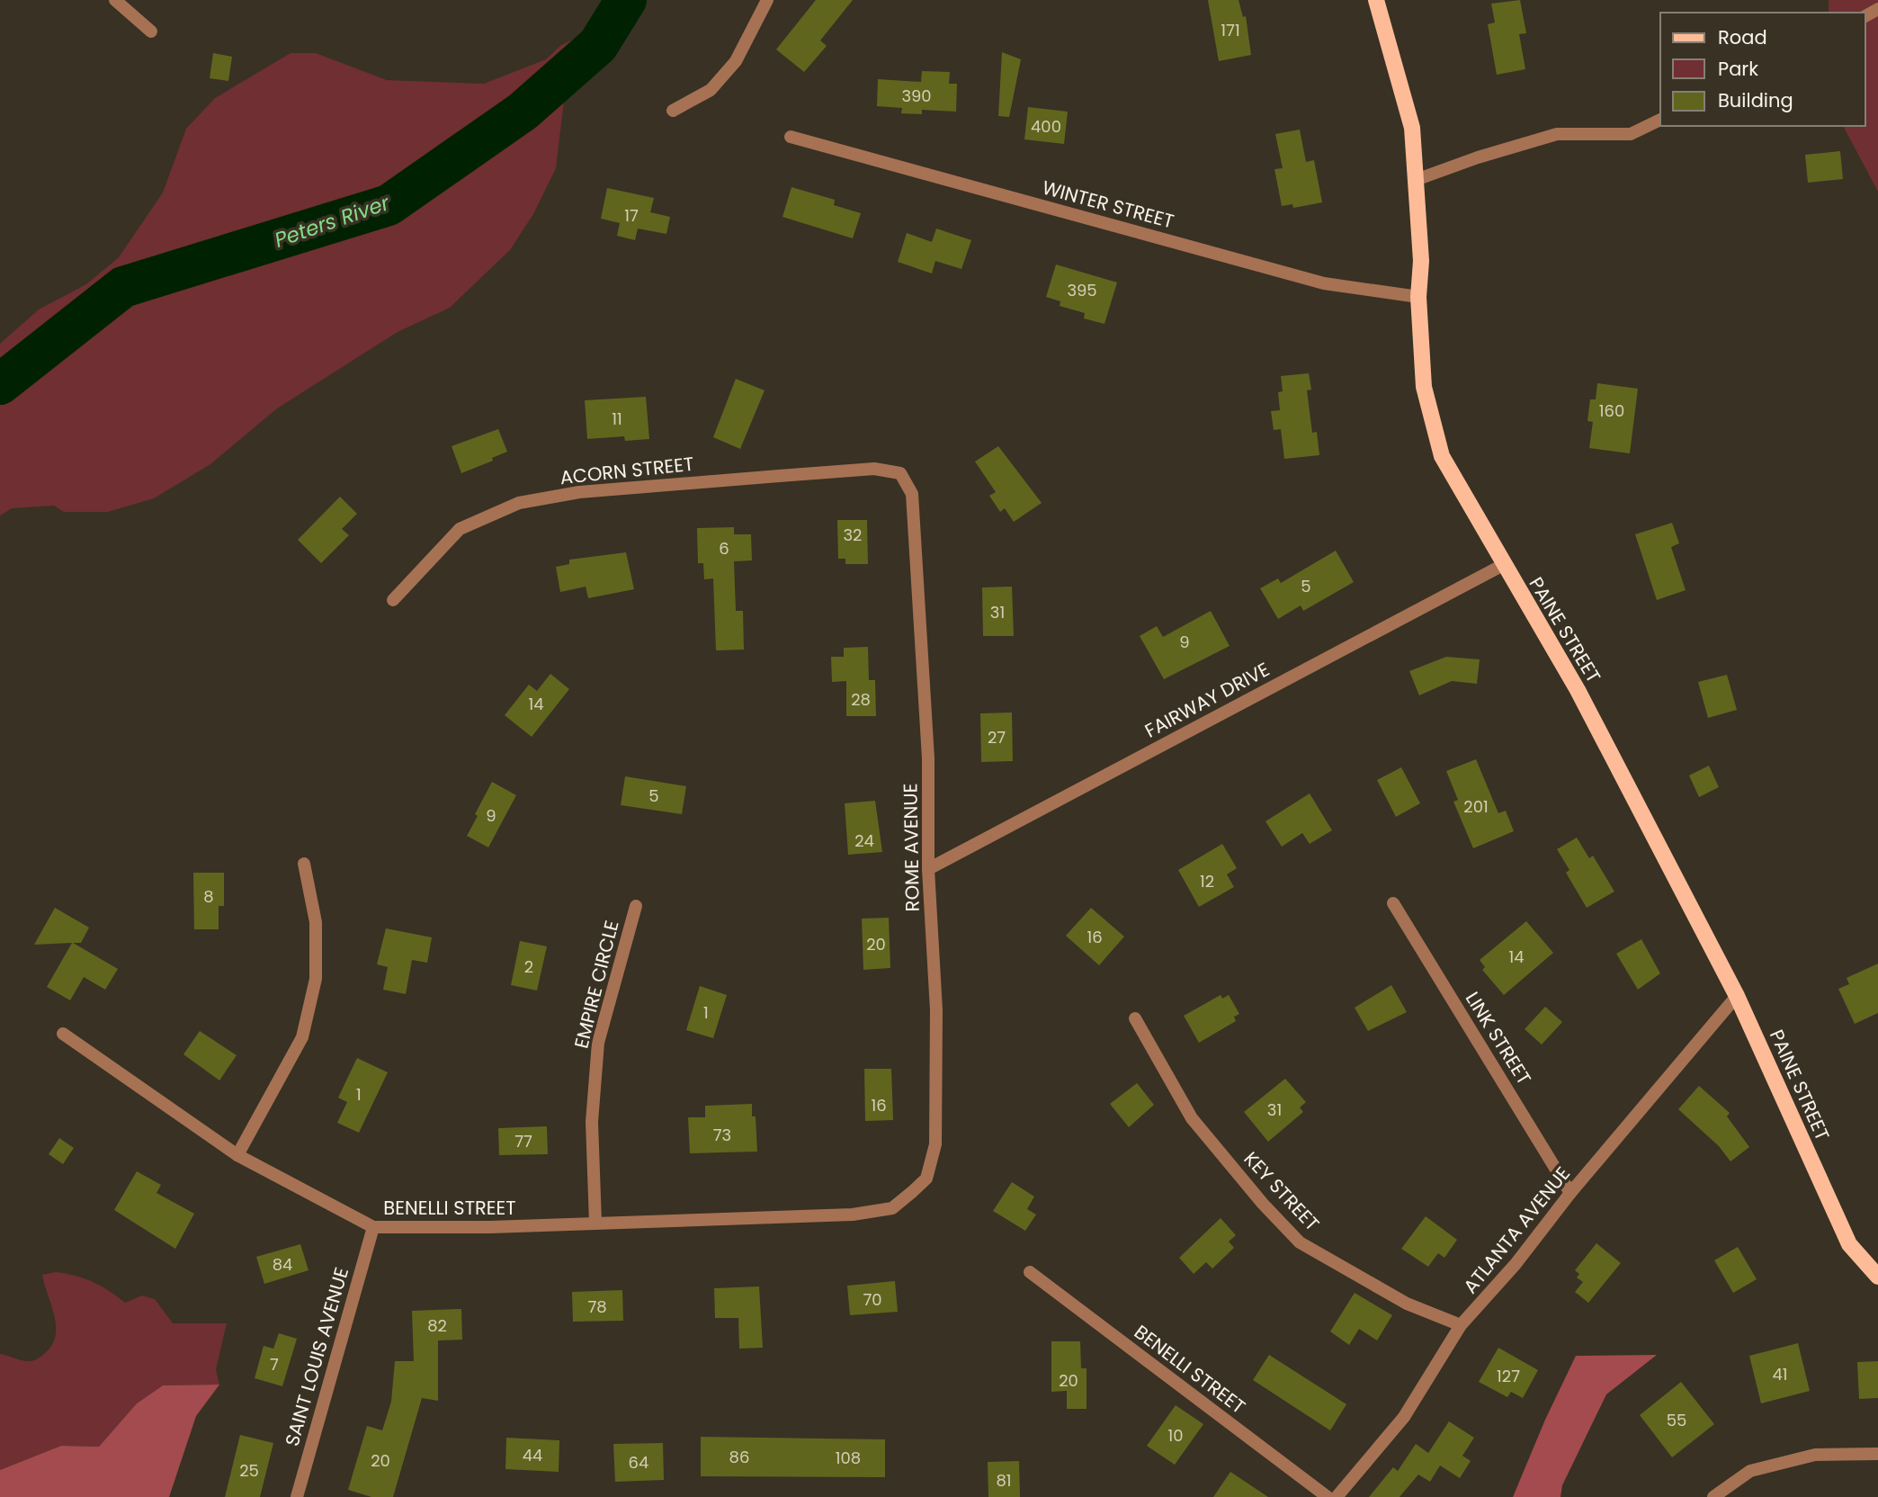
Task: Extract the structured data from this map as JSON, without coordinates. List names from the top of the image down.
{
  "streets": {
    "main road": ["PAINE STREET"],
    "street": [
      "WINTER STREET",
      "ACORN STREET",
      "FAIRWAY DRIVE",
      "ROME AVENUE",
      "EMPIRE CIRCLE",
      "LINK STREET",
      "KEY STREET",
      "BENELLI STREET",
      "ATLANTA AVENUE",
      "SAINT LOUIS AVENUE"
    ]
  },
  "crossings": [
    ["WINTER STREET", "PAINE STREET"],
    ["ACORN STREET", "ROME AVENUE"],
    ["PAINE STREET", "FAIRWAY DRIVE"],
    ["PAINE STREET", "ATLANTA AVENUE"],
    ["FAIRWAY DRIVE", "ROME AVENUE"],
    ["ROME AVENUE", "BENELLI STREET"],
    ["EMPIRE CIRCLE", "BENELLI STREET"],
    ["LINK STREET", "ATLANTA AVENUE"],
    ["KEY STREET", "ATLANTA AVENUE"],
    ["BENELLI STREET", "SAINT LOUIS AVENUE"]
  ],
  "water": ["Peters River"],
  "house_numbers": [
    "171",
    "390",
    "400",
    "17",
    "395",
    "160",
    "11",
    "32",
    "6",
    "5",
    "31",
    "9",
    "28",
    "14",
    "27",
    "5",
    "201",
    "9",
    "24",
    "12",
    "8",
    "16",
    "20",
    "14",
    "2",
    "1",
    "1",
    "16",
    "31",
    "73",
    "77",
    "84",
    "70",
    "78",
    "82",
    "7",
    "41",
    "127",
    "20",
    "55",
    "10",
    "44",
    "86",
    "108",
    "20",
    "64",
    "25",
    "81"
  ],
  "legend": ["Road", "Park", "Building"]
}
